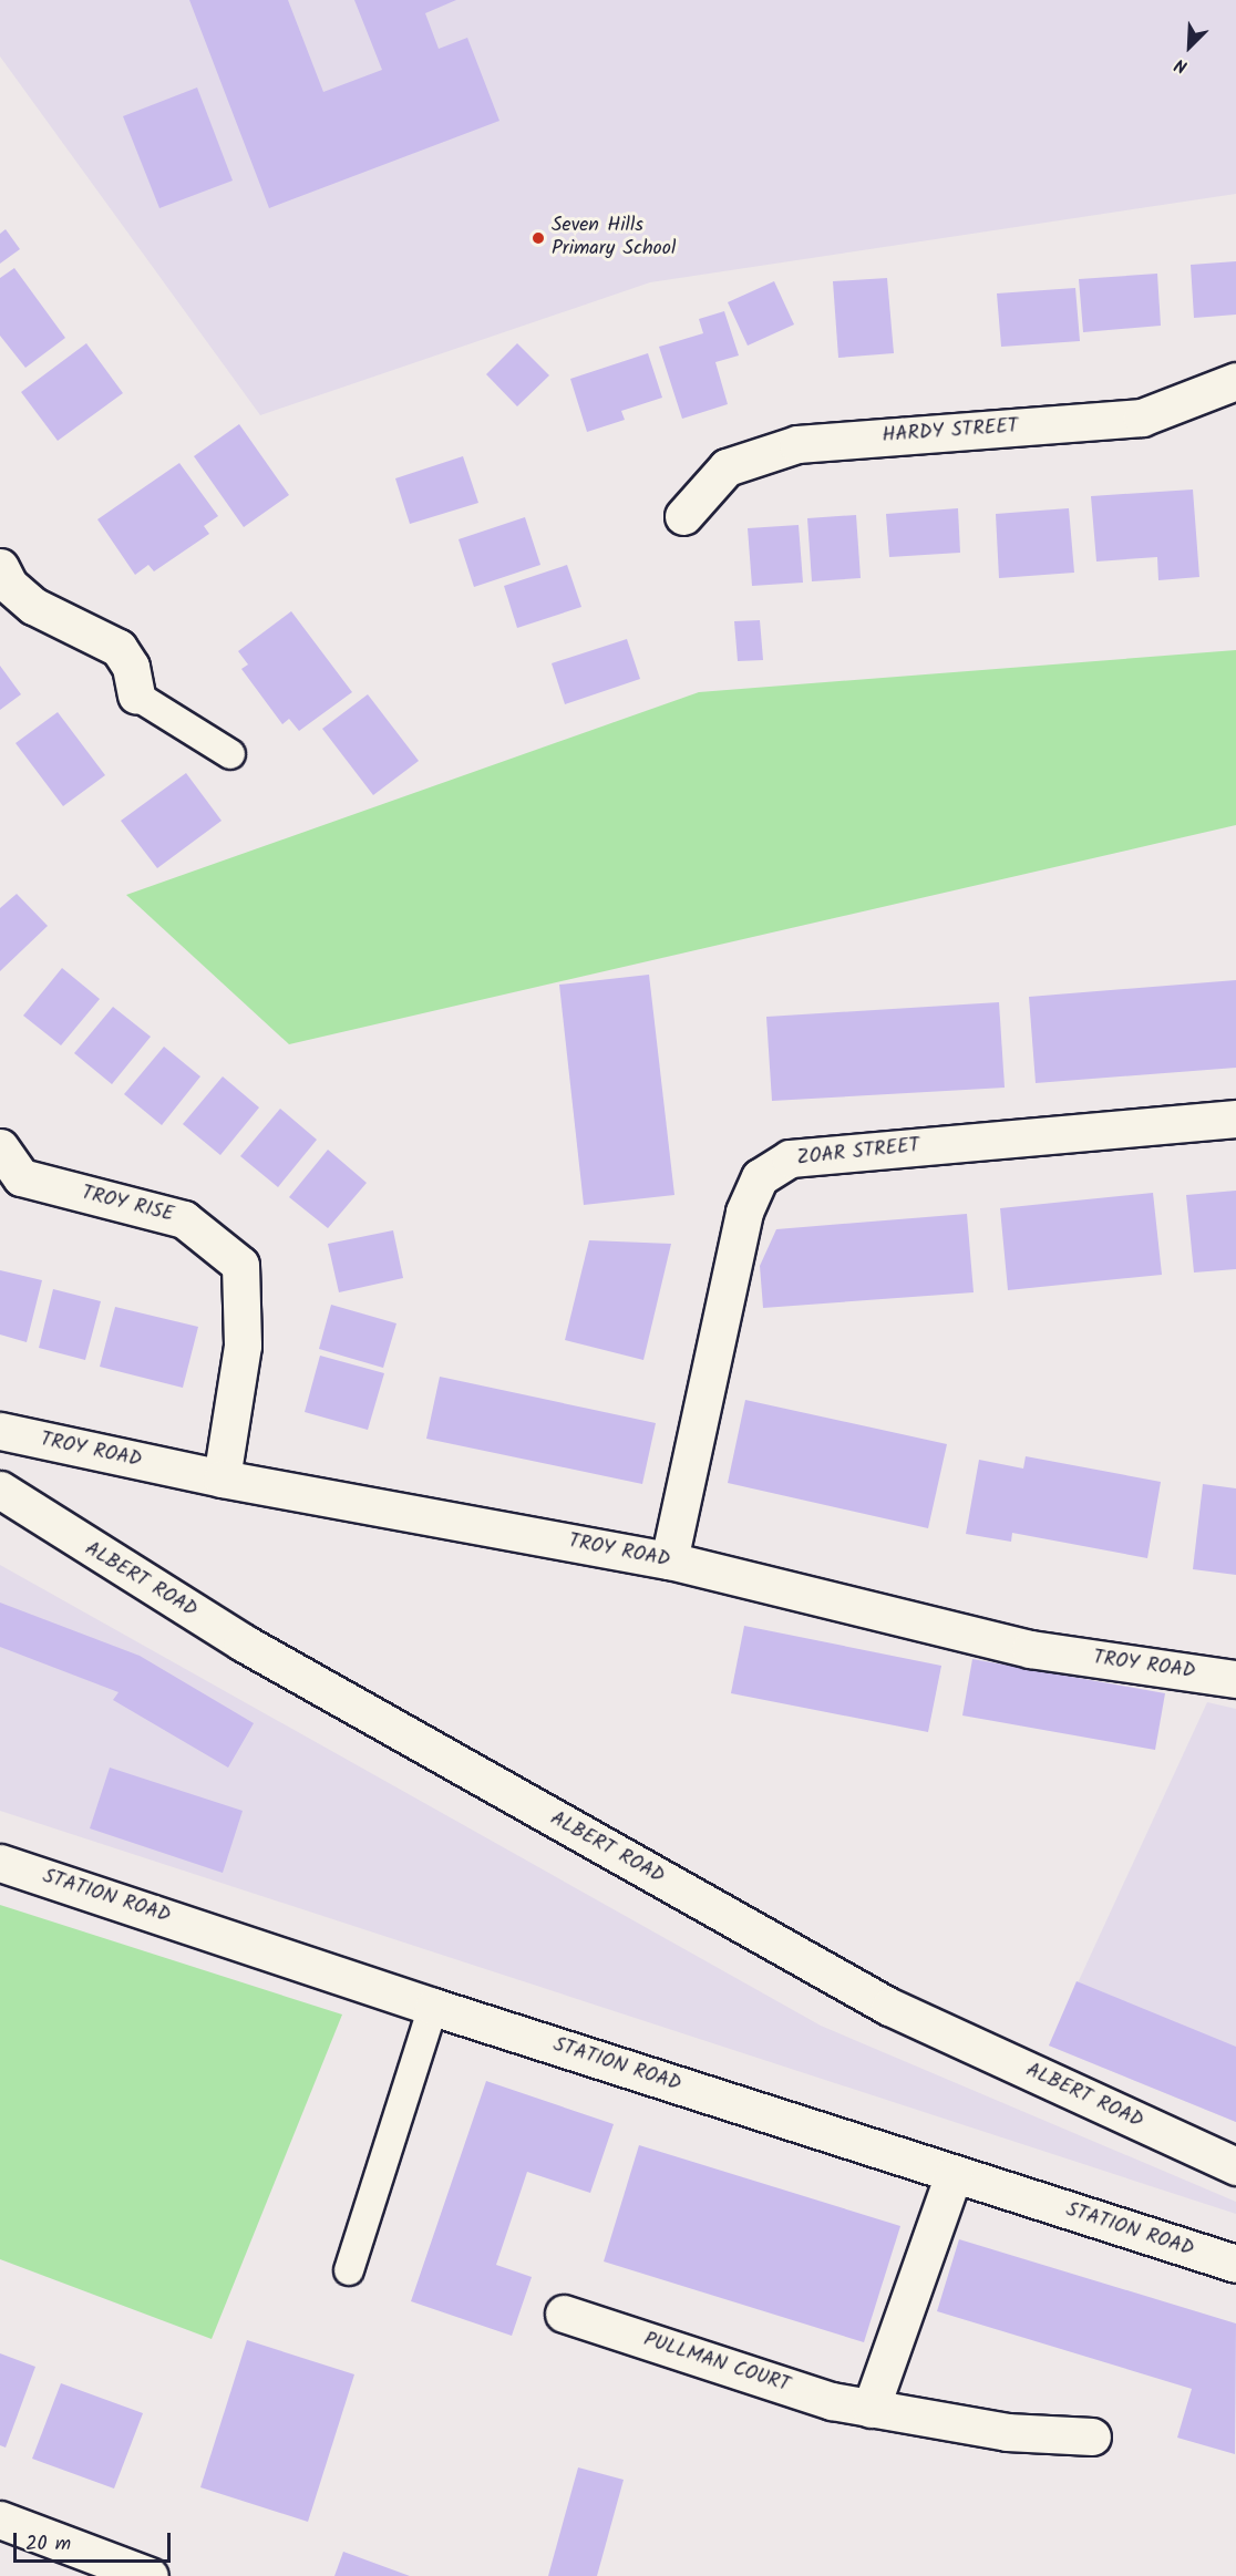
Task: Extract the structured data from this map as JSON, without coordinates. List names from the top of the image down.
{
  "streets": {
    "street": [
      "HARDY STREET",
      "ZOAR STREET",
      "TROY RISE",
      "TROY ROAD",
      "ALBERT ROAD",
      "STATION ROAD",
      "PULLMAN COURT"
    ]
  },
  "crossings": [
    ["ZOAR STREET", "TROY ROAD"],
    ["TROY RISE", "TROY ROAD"]
  ],
  "places": ["Seven Hills Primary School"],
  "scale_bar": "20 m",
  "north": "bottom left"
}
